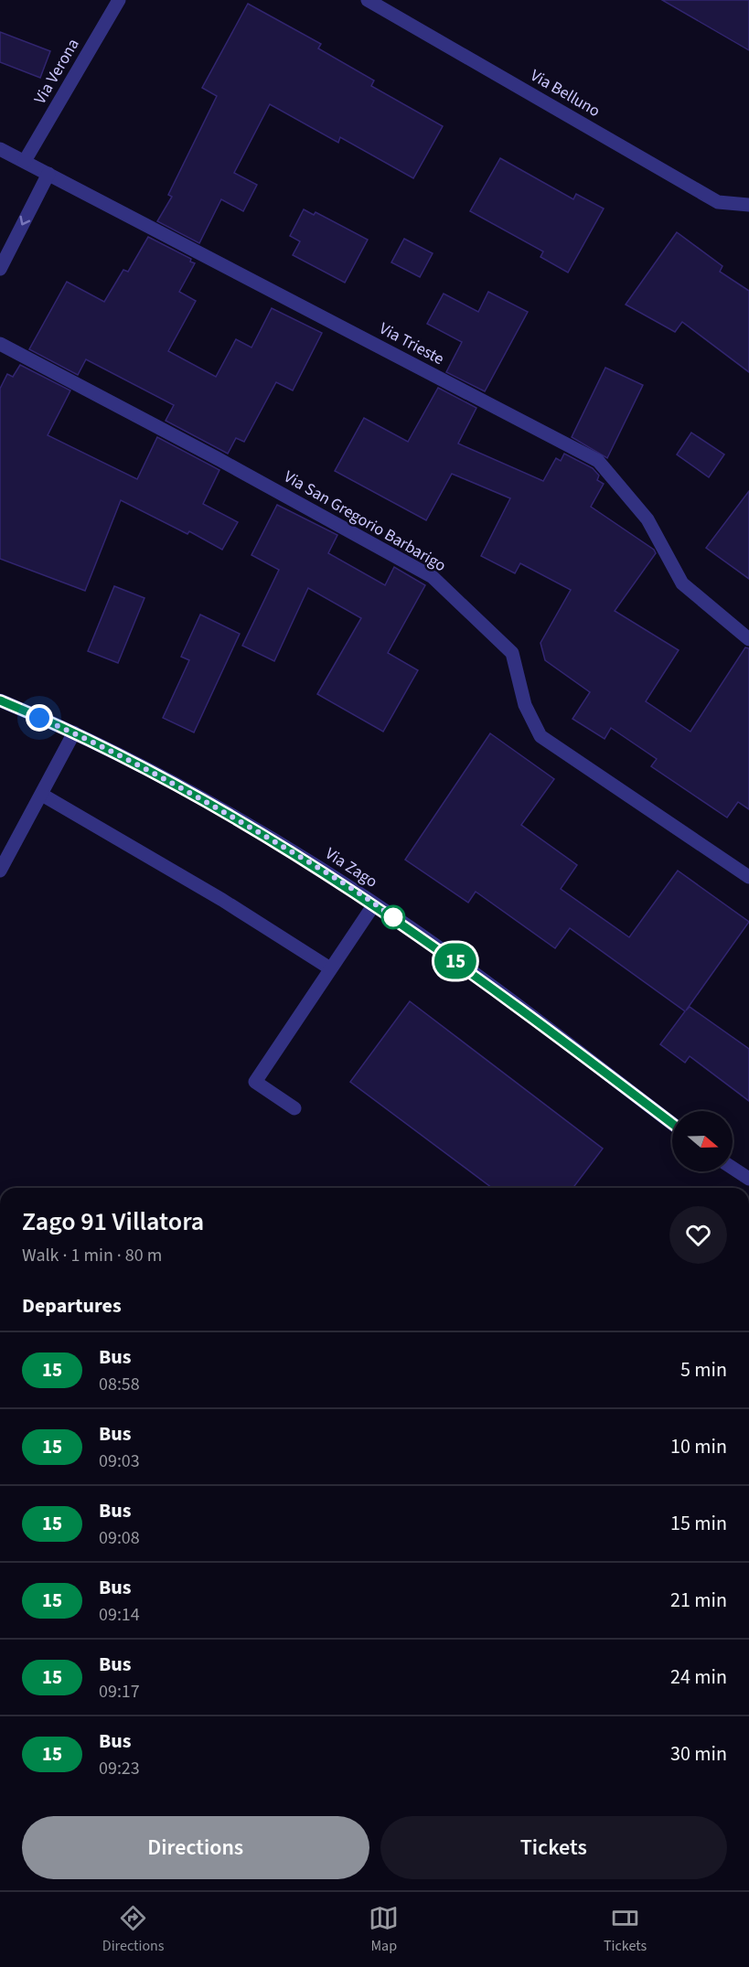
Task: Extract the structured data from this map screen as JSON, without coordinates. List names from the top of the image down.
{
  "streets": {
    "street": [
      "Via Verona",
      "Via Belluno",
      "Via Trieste",
      "Via San Gregorio Barbarigo",
      "Via Zago"
    ]
  },
  "crossings": [
    ["Via Verona", "Via Trieste"]
  ],
  "lines": ["bus line 15"],
  "north": "right",
  "page": {
    "on_map": "15",
    "heading": [
      ["Zago 91 Villatora", "Walk · 1 min · 80 m"],
      "Departures"
    ],
    "list": [
      {
        "mark": "15",
        "name": "Bus",
        "note": "08:58",
        "value": "5 min"
      },
      {
        "mark": "15",
        "name": "Bus",
        "note": "09:03",
        "value": "10 min"
      },
      {
        "mark": "15",
        "name": "Bus",
        "note": "09:08",
        "value": "15 min"
      },
      {
        "mark": "15",
        "name": "Bus",
        "note": "09:14",
        "value": "21 min"
      },
      {
        "mark": "15",
        "name": "Bus",
        "note": "09:17",
        "value": "24 min"
      },
      {
        "mark": "15",
        "name": "Bus",
        "note": "09:23",
        "value": "30 min"
      }
    ],
    "buttons": ["Directions", "Tickets"],
    "tabs": ["Directions", "Map", "Tickets"]
  }
}
